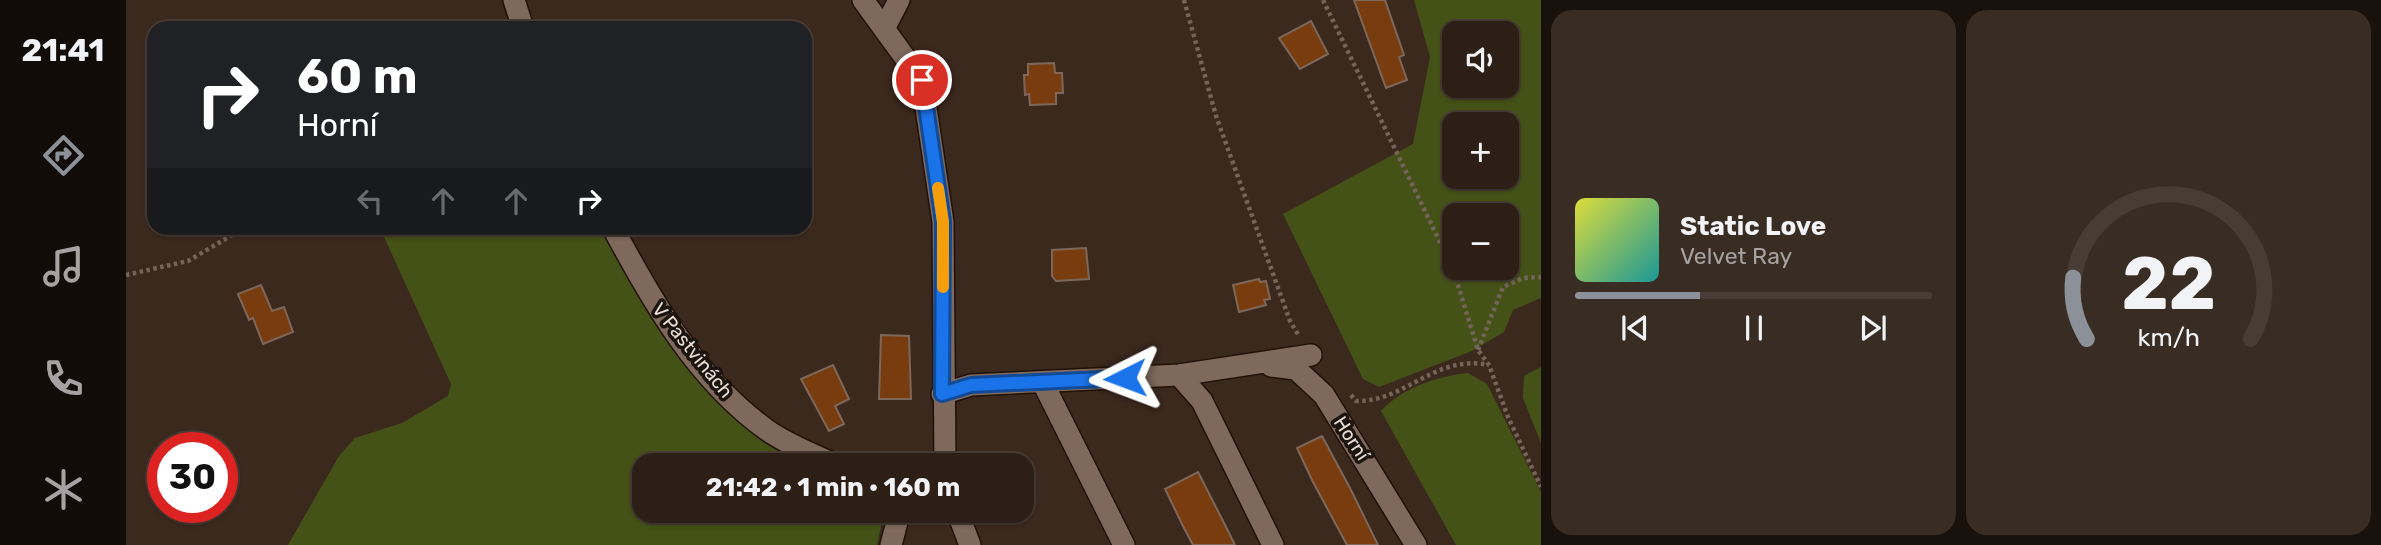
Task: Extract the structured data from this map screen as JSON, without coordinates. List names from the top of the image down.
{
  "streets": {
    "street": ["V Pastvinách", "Horní"]
  },
  "page": {
    "tabs": "21:41",
    "map_buttons": ["+", "−"],
    "turn": ["60 m", "Horní"],
    "song": ["Static Love", "Velvet Ray"],
    "limit": "30",
    "trip": "21:42 · 1 min · 160 m",
    "gauge": ["22", "km/h"]
  }
}
